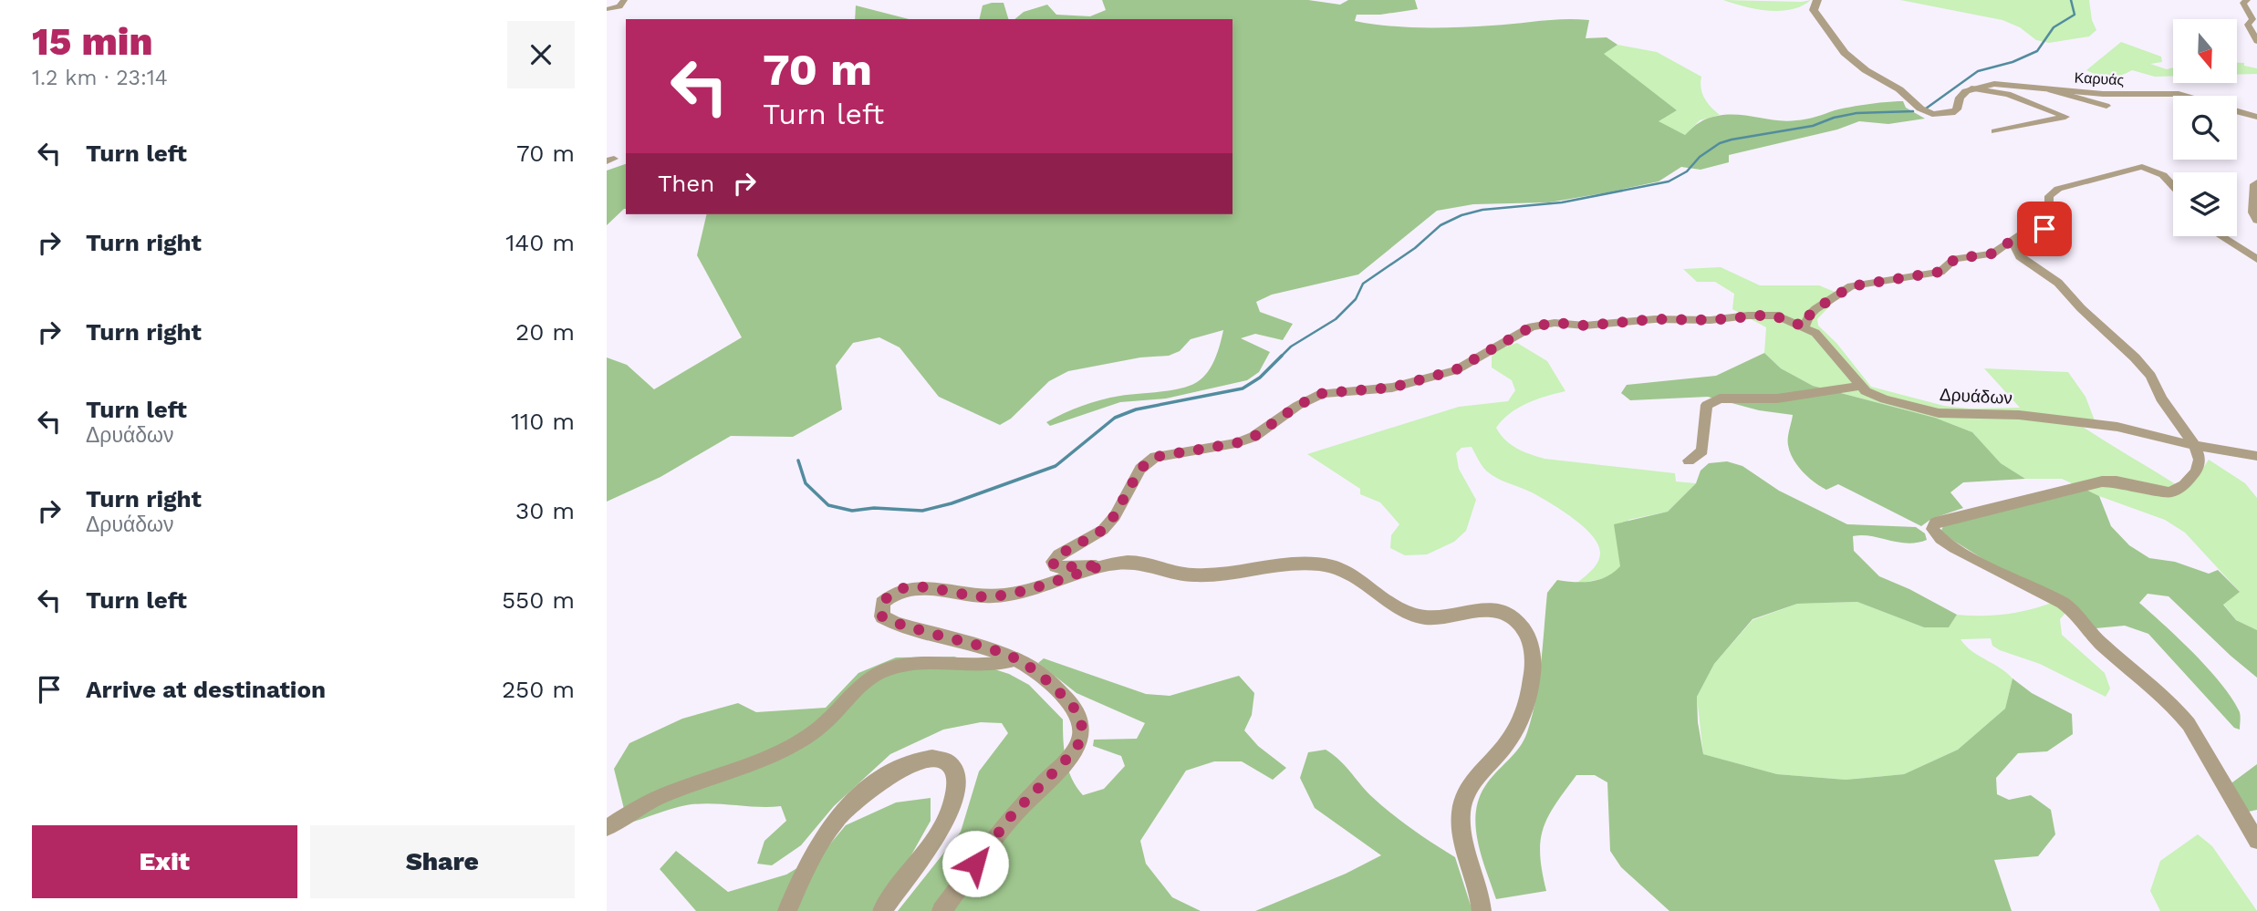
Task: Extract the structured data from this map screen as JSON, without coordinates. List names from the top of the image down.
{
  "streets": {
    "street": ["Καρυάς", "Δρυάδων"]
  },
  "north": "bottom",
  "page": {
    "heading": ["15 min", "1.2 km · 23:14"],
    "turn": ["70 m", "Turn left"],
    "list": [
      {
        "name": "Turn left",
        "value": "70 m"
      },
      {
        "name": "Turn right",
        "value": "140 m"
      },
      {
        "name": "Turn right",
        "value": "20 m"
      },
      {
        "name": "Turn left",
        "note": "Δρυάδων",
        "value": "110 m"
      },
      {
        "name": "Turn right",
        "note": "Δρυάδων",
        "value": "30 m"
      },
      {
        "name": "Turn left",
        "value": "550 m"
      },
      {
        "name": "Arrive at destination",
        "value": "250 m"
      }
    ],
    "then": "Then",
    "buttons": ["Exit", "Share"]
  }
}
